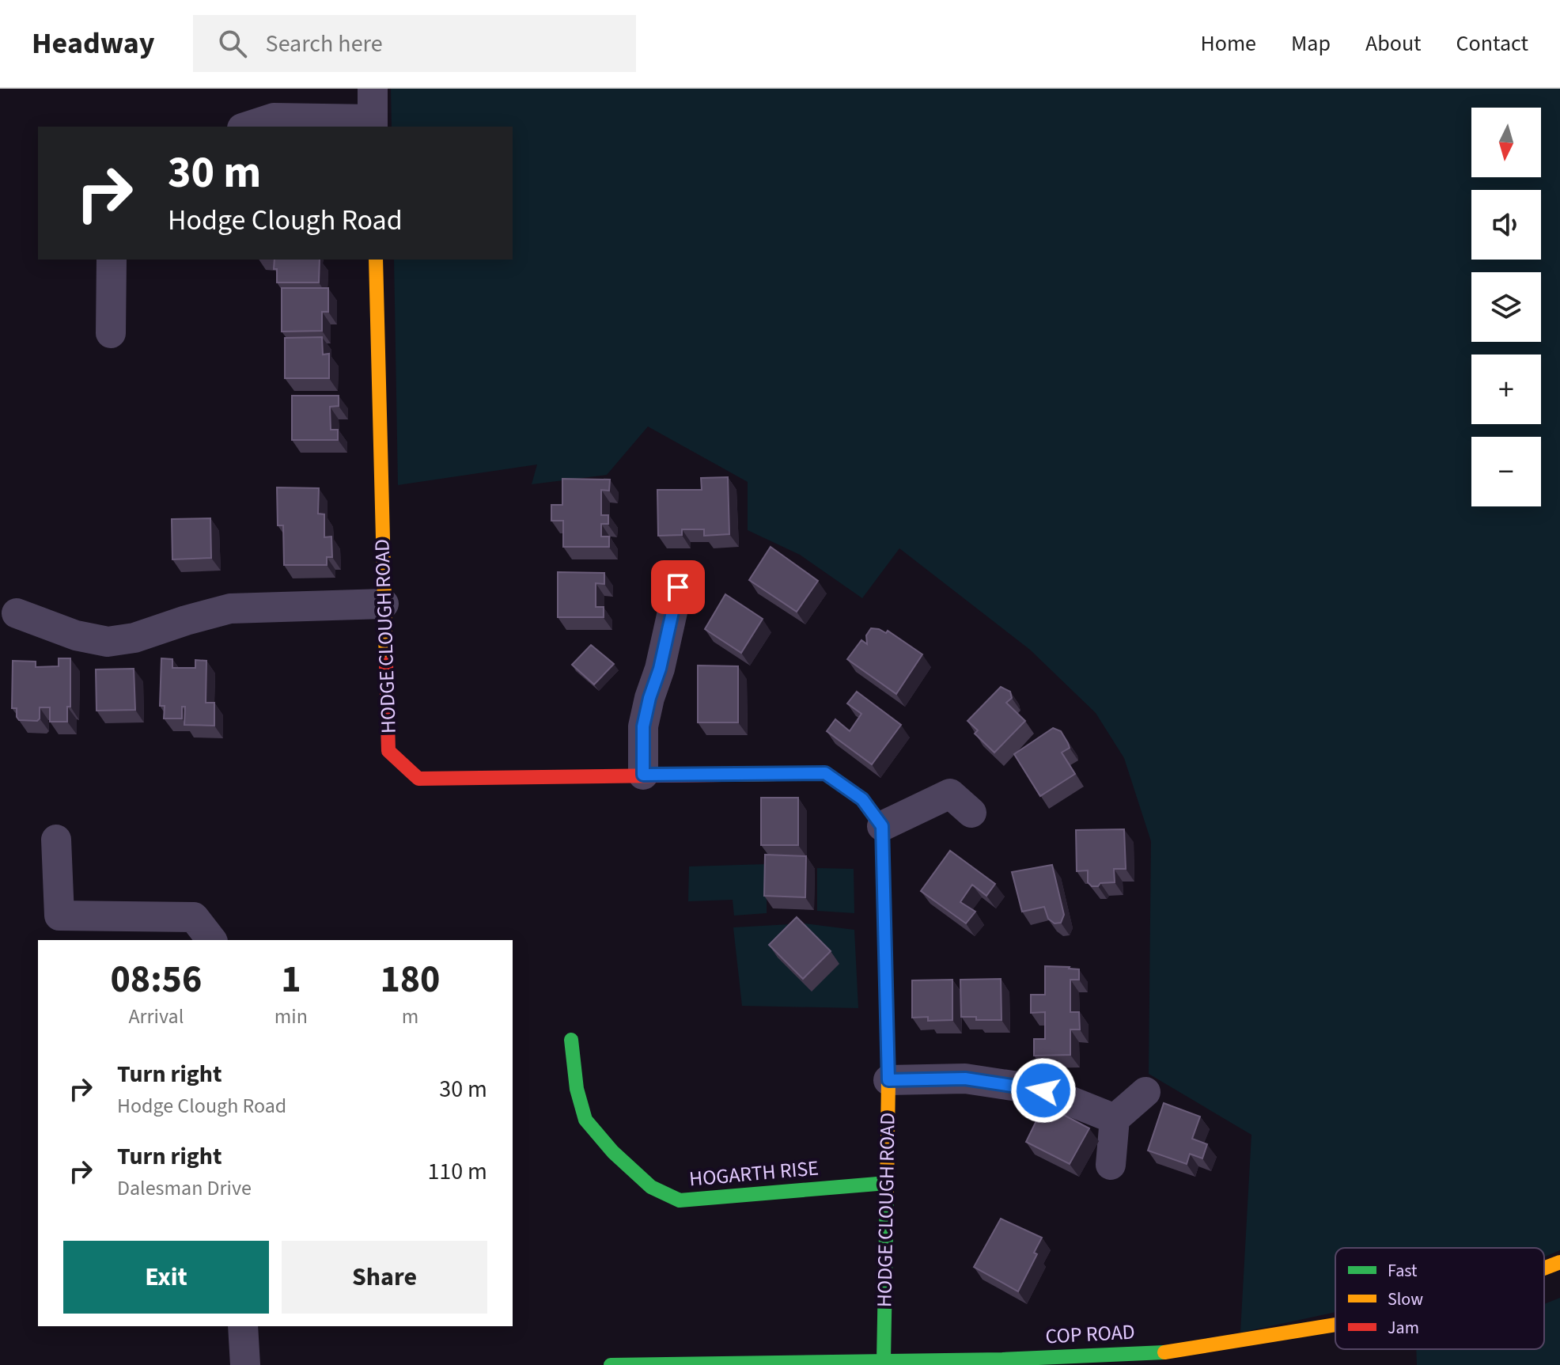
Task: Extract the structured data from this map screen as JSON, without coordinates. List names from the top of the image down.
{
  "streets": {
    "street": ["HODGE CLOUGH ROAD", "HOGARTH RISE", "COP ROAD"]
  },
  "crossings": [
    ["HODGE CLOUGH ROAD", "HOGARTH RISE"],
    ["HODGE CLOUGH ROAD", "COP ROAD"]
  ],
  "legend": ["Fast", "Slow", "Jam"],
  "north": "bottom",
  "page": {
    "header": "Headway",
    "search": "Search here",
    "nav": [
      "Home",
      "Map",
      "About",
      "Contact"
    ],
    "map_buttons": ["+", "−"],
    "turn": ["30 m", "Hodge Clough Road"],
    "eta": [
      "08:56",
      "Arrival",
      "1",
      "min",
      "180",
      "m"
    ],
    "list": [
      {
        "name": "Turn right",
        "note": "Hodge Clough Road",
        "value": "30 m"
      },
      {
        "name": "Turn right",
        "note": "Dalesman Drive",
        "value": "110 m"
      }
    ],
    "buttons": ["Exit", "Share"]
  }
}
